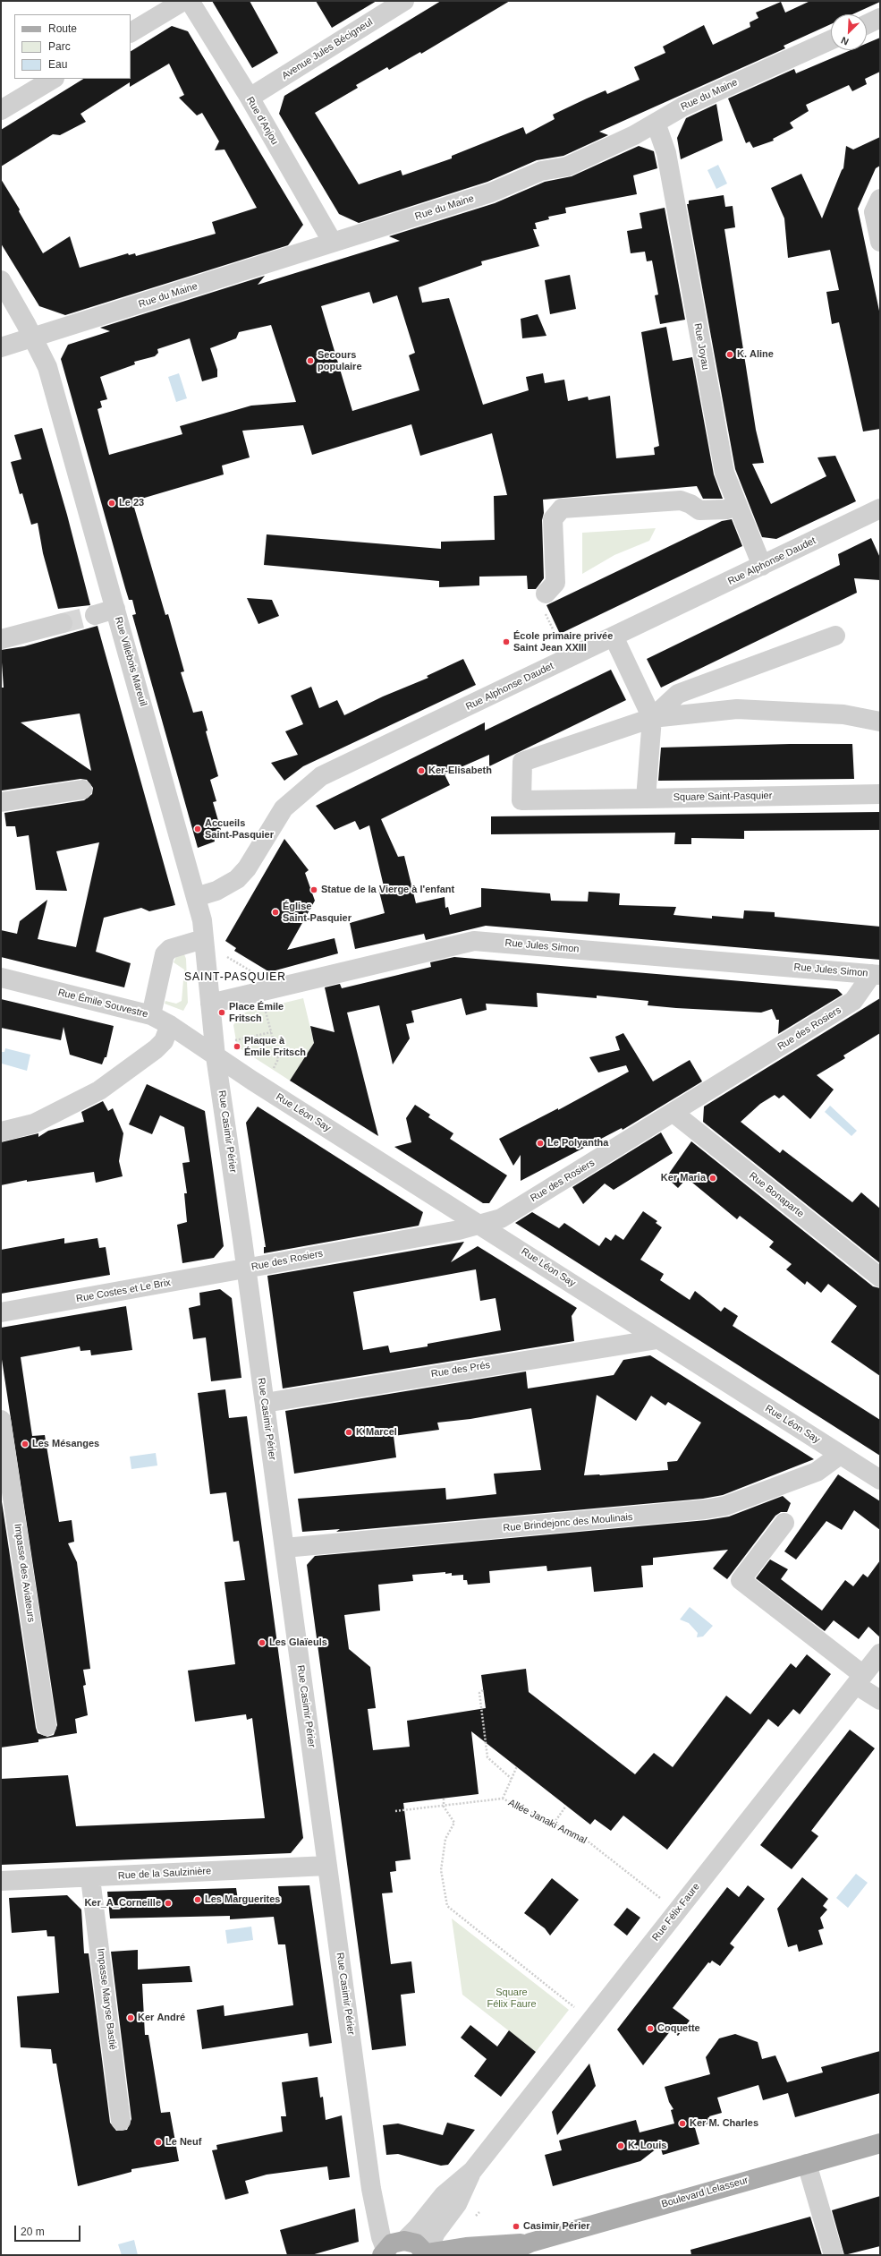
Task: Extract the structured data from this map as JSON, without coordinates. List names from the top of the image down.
{
  "streets": {
    "main road": ["Boulevard Lelasseur"],
    "street": [
      "Avenue Jules Bécigneul",
      "Rue du Maine",
      "Rue d'Anjou",
      "Rue Joyau",
      "Rue Alphonse Daudet",
      "Rue Villebois Mareuil",
      "Square Saint-Pasquier",
      "Rue Jules Simon",
      "Rue Émile Souvestre",
      "Rue des Rosiers",
      "Rue Léon Say",
      "Rue Casimir Périer",
      "Rue Bonaparte",
      "Rue Costes et Le Brix",
      "Rue des Prés",
      "Rue Brindejonc des Moulinais",
      "Impasse des Aviateurs",
      "Rue de la Saulzinière",
      "Rue Félix Faure",
      "Impasse Maryse Bastié"
    ],
    "path": ["Allée Janaki Ammal"]
  },
  "crossings": [
    ["Avenue Jules Bécigneul", "Rue d'Anjou"],
    ["Rue du Maine", "Rue d'Anjou"],
    ["Rue du Maine", "Rue Joyau"],
    ["Rue du Maine", "Rue Villebois Mareuil"],
    ["Rue Joyau", "Rue Alphonse Daudet"],
    ["Rue Alphonse Daudet", "Rue Villebois Mareuil"],
    ["Rue Villebois Mareuil", "Rue Jules Simon"],
    ["Rue Villebois Mareuil", "Rue Émile Souvestre"],
    ["Rue Villebois Mareuil", "Rue Léon Say"],
    ["Rue Villebois Mareuil", "Rue Casimir Périer"],
    ["Rue Jules Simon", "Rue des Rosiers"],
    ["Rue Émile Souvestre", "Rue Léon Say"],
    ["Rue Émile Souvestre", "Rue Casimir Périer"],
    ["Rue des Rosiers", "Rue Léon Say"],
    ["Rue des Rosiers", "Rue Casimir Périer"],
    ["Rue des Rosiers", "Rue Bonaparte"],
    ["Rue des Rosiers", "Rue Costes et Le Brix"],
    ["Rue Léon Say", "Rue Casimir Périer"],
    ["Rue Léon Say", "Rue des Prés"],
    ["Rue Léon Say", "Rue Brindejonc des Moulinais"],
    ["Rue Casimir Périer", "Rue Costes et Le Brix"],
    ["Rue Casimir Périer", "Rue des Prés"],
    ["Rue Casimir Périer", "Rue Brindejonc des Moulinais"],
    ["Rue Casimir Périer", "Rue de la Saulzinière"],
    ["Allée Janaki Ammal", "Rue Félix Faure"],
    ["Rue de la Saulzinière", "Impasse Maryse Bastié"],
    ["Rue Félix Faure", "Boulevard Lelasseur"]
  ],
  "districts": ["SAINT-PASQUIER"],
  "parks": ["Square Félix Faure"],
  "places": [
    "K. Aline",
    "Secours populaire",
    "Le 23",
    "École primaire privée Saint Jean XXIII",
    "Ker-Elisabeth",
    "Accueils Saint-Pasquier",
    "Statue de la Vierge à l'enfant",
    "Église Saint-Pasquier",
    "Place Émile Fritsch",
    "Plaque à Émile Fritsch",
    "Le Polyantha",
    "Ker Maria",
    "K Marcel",
    "Les Mésanges",
    "Les Glaïeuls",
    "Les Marguerites",
    "Ker_A_Corneille",
    "Ker André",
    "Coquette",
    "Ker M. Charles",
    "Le Neuf",
    "K. Louis",
    "Casimir Périer"
  ],
  "legend": ["Route", "Parc", "Eau"],
  "scale_bar": "20 m",
  "north": "bottom left"
}
